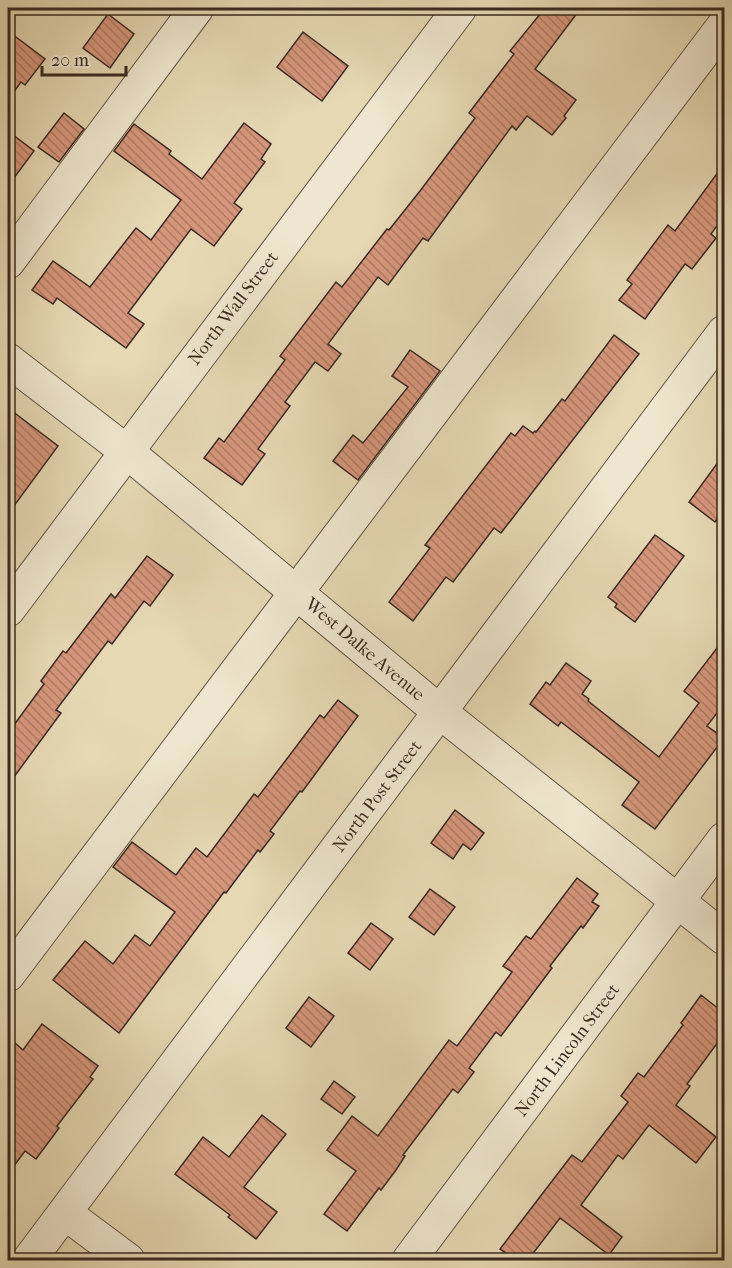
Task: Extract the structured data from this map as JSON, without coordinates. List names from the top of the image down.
{
  "streets": {
    "street": [
      "North Wall Street",
      "West Dalke Avenue",
      "North Post Street",
      "North Lincoln Street"
    ]
  },
  "crossings": [
    ["North Wall Street", "West Dalke Avenue"],
    ["West Dalke Avenue", "North Post Street"],
    ["West Dalke Avenue", "North Lincoln Street"]
  ],
  "scale_bar": "20 m"
}
